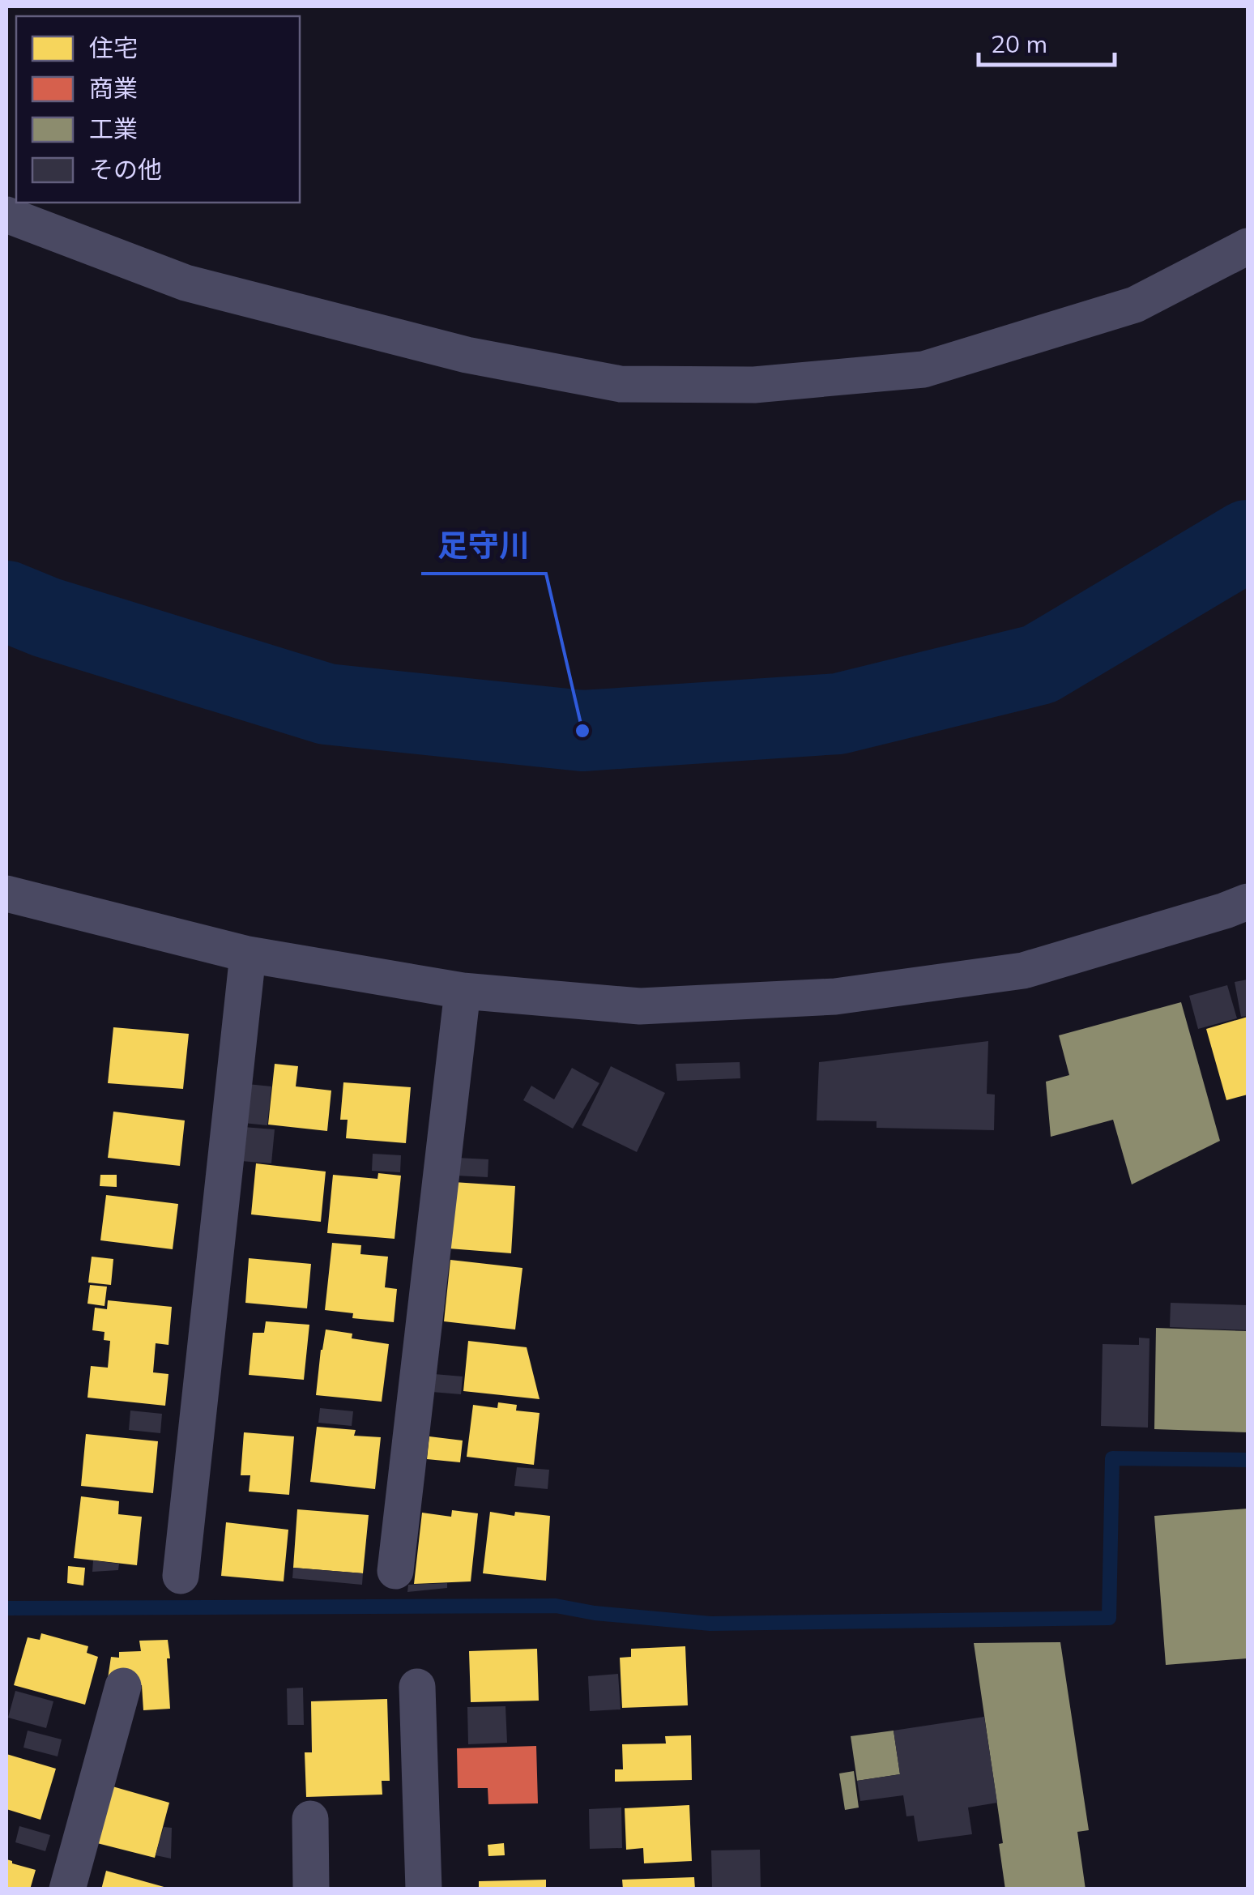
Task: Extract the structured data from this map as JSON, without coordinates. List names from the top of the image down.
{
  "places": ["足守川"],
  "legend": [
    "住宅",
    "商業",
    "工業",
    "その他"
  ],
  "scale_bar": "20 m"
}
